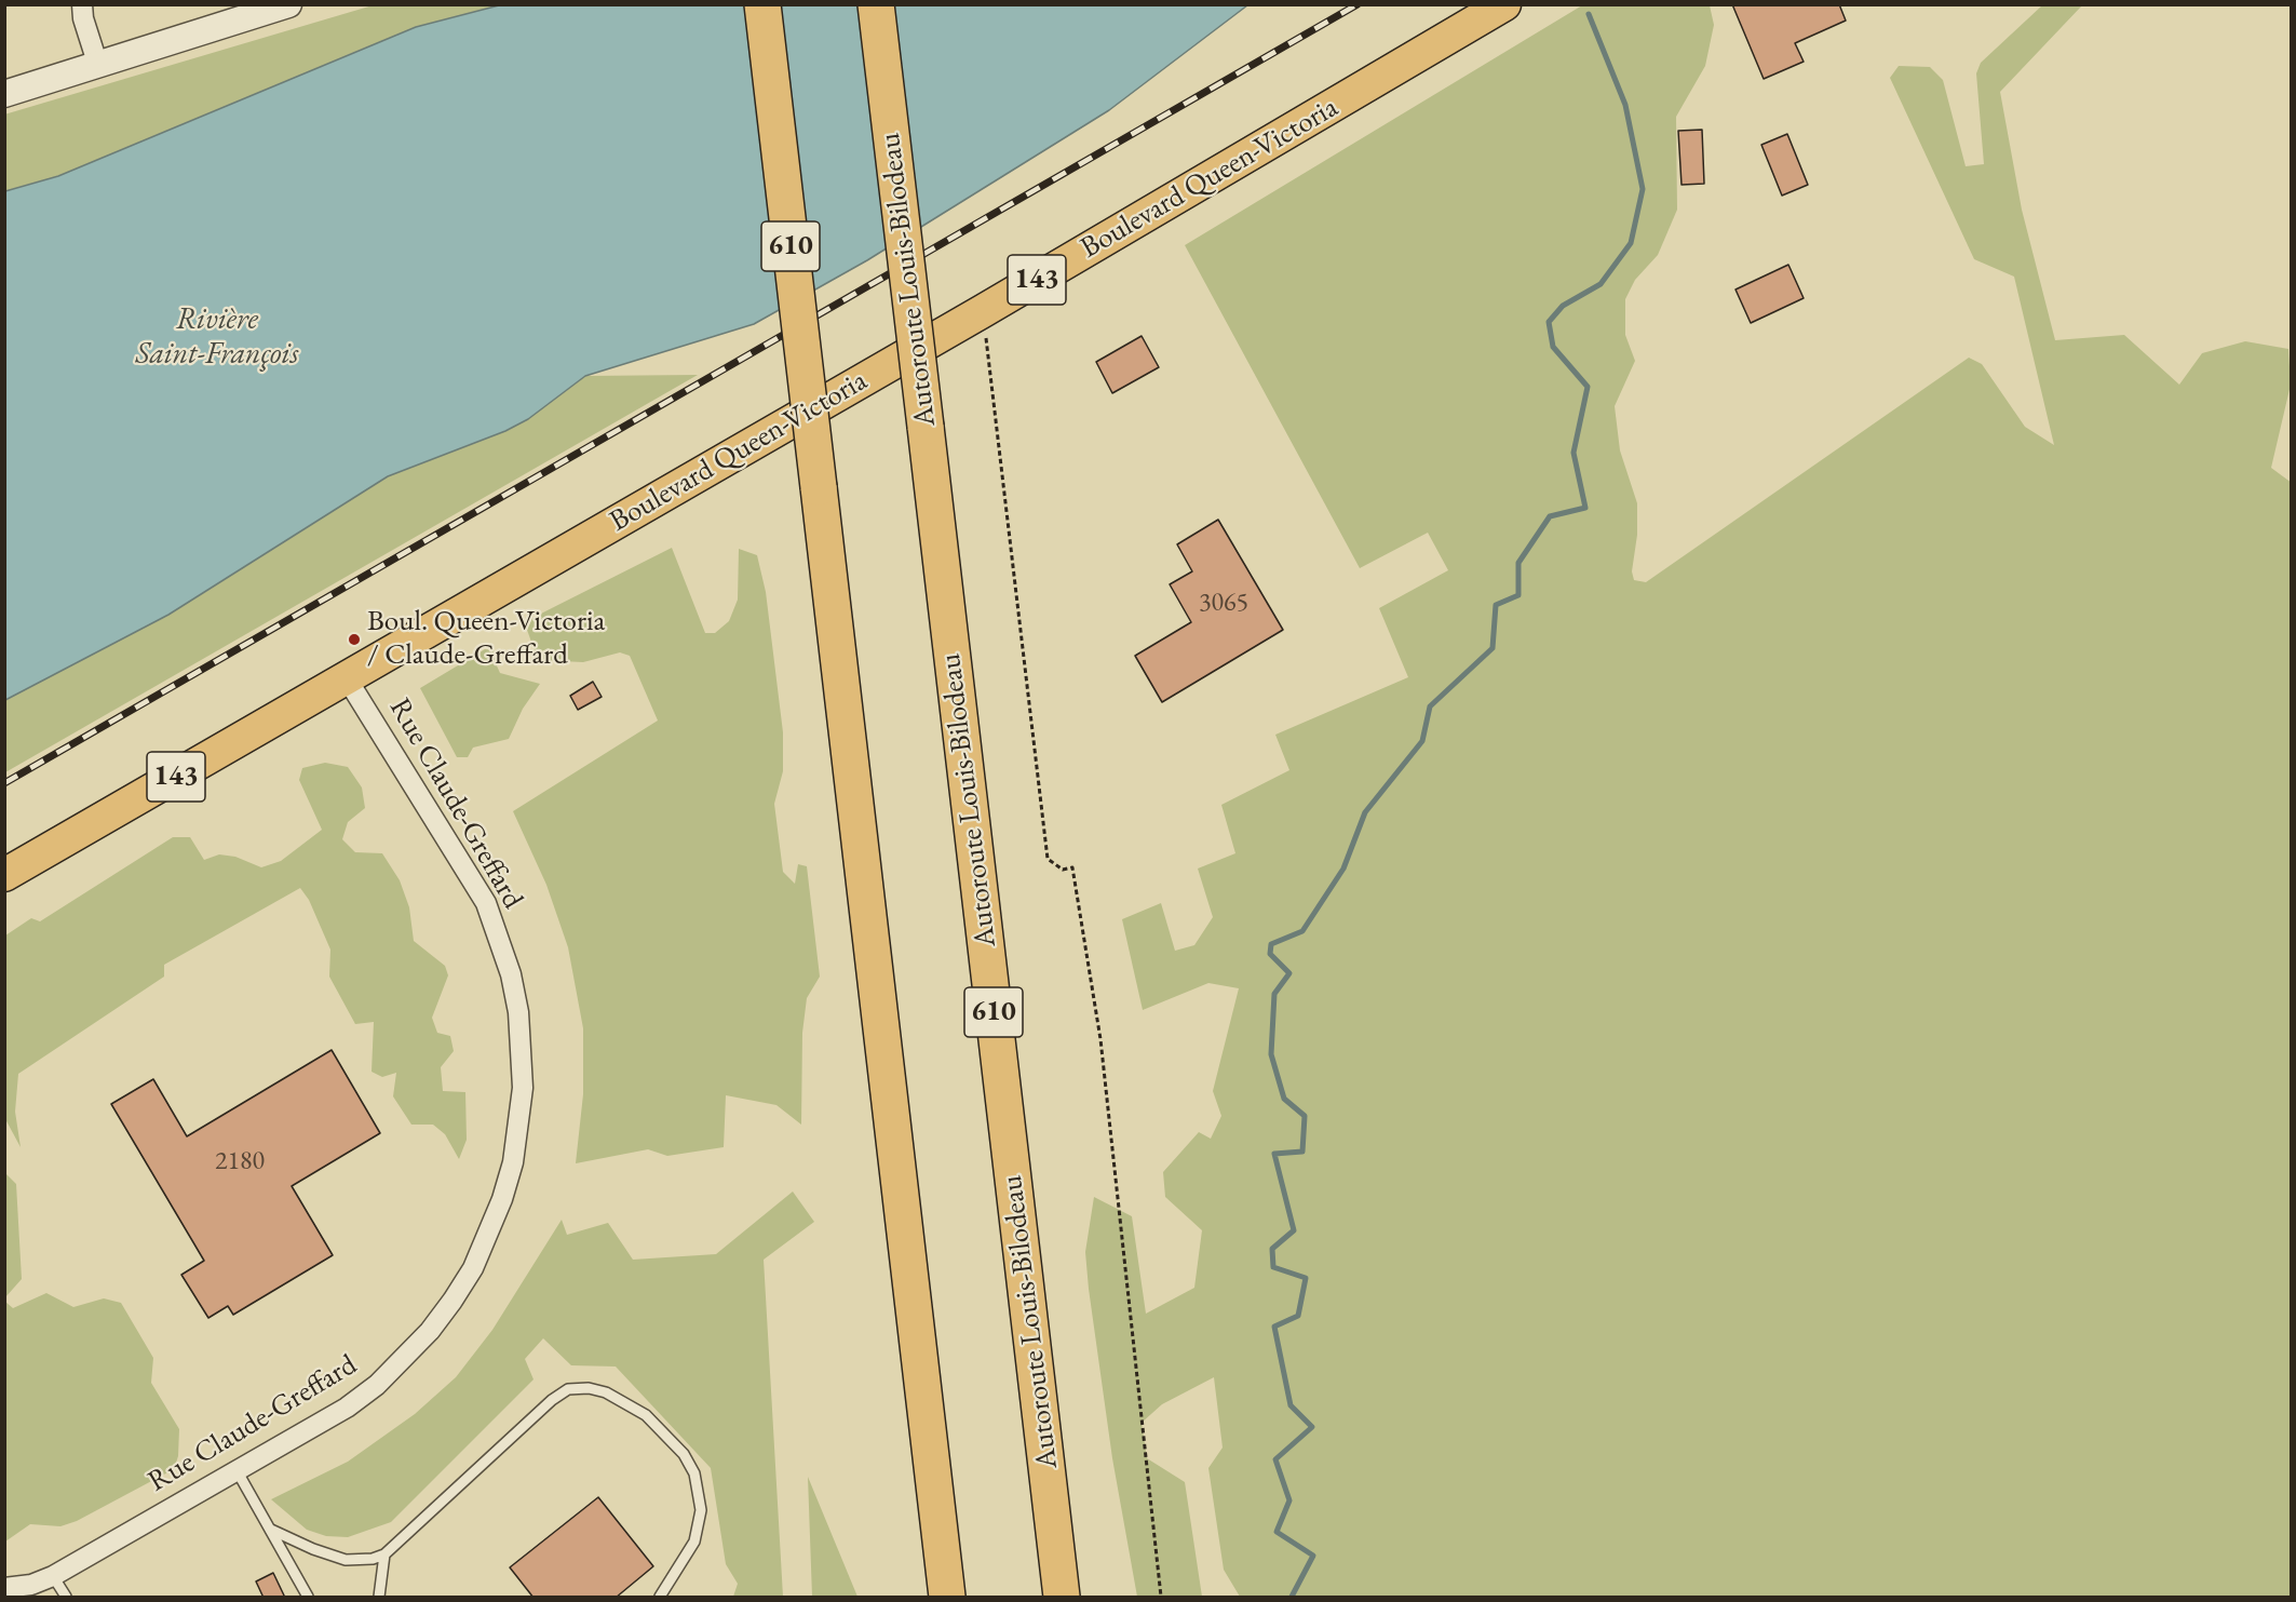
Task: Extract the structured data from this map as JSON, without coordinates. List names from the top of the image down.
{
  "streets": {
    "highway": ["610", "Autoroute Louis-Bilodeau"],
    "main road": ["Boulevard Queen-Victoria", "143"],
    "street": ["Rue Claude-Greffard"]
  },
  "crossings": [
    ["Boulevard Queen-Victoria", "Rue Claude-Greffard"]
  ],
  "water": ["Rivière Saint-François"],
  "places": ["Boul. Queen-Victoria / Claude-Greffard"],
  "house_numbers": ["3065", "2180"]
}
